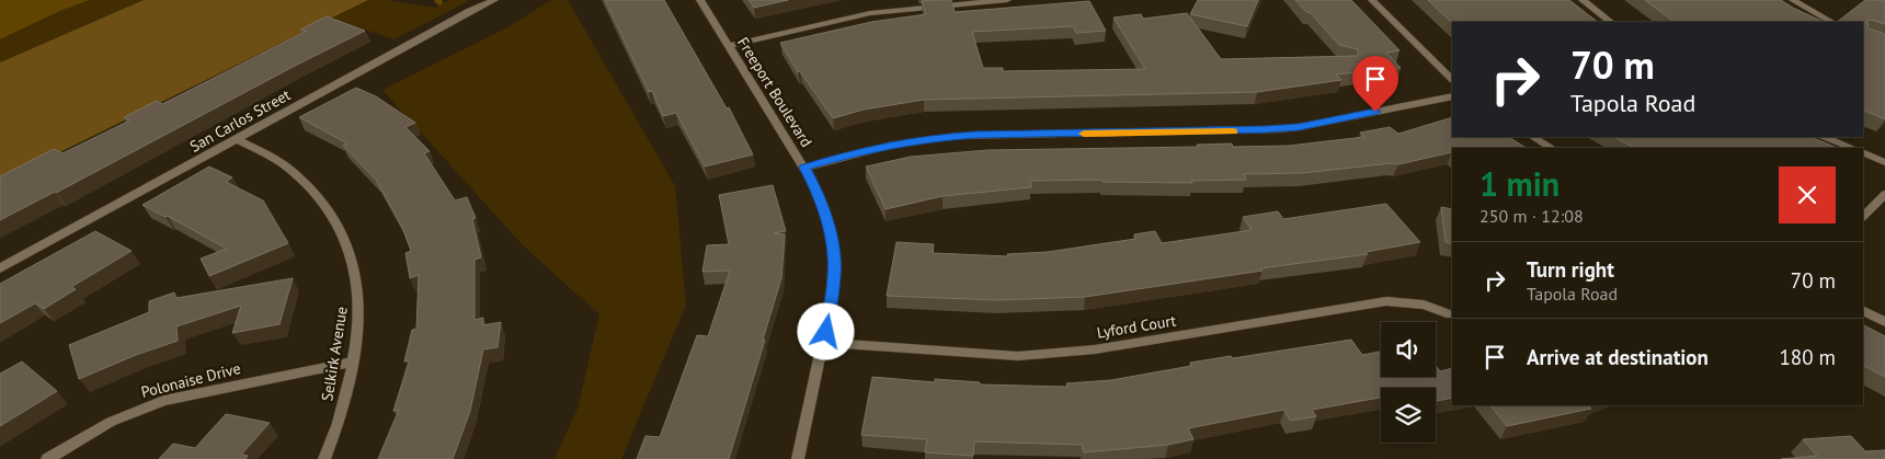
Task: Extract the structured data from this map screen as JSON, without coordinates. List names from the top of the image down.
{
  "streets": {
    "street": [
      "Freeport Boulevard",
      "San Carlos Street",
      "Lyford Court",
      "Selkirk Avenue",
      "Polonaise Drive"
    ]
  },
  "crossings": [
    ["Freeport Boulevard", "Lyford Court"],
    ["San Carlos Street", "Selkirk Avenue"],
    ["Selkirk Avenue", "Polonaise Drive"]
  ],
  "page": {
    "turn": ["70 m", "Tapola Road"],
    "heading": ["1 min", "250 m · 12:08"],
    "list": [
      {
        "name": "Turn right",
        "note": "Tapola Road",
        "value": "70 m"
      },
      {
        "name": "Arrive at destination",
        "value": "180 m"
      }
    ]
  }
}
